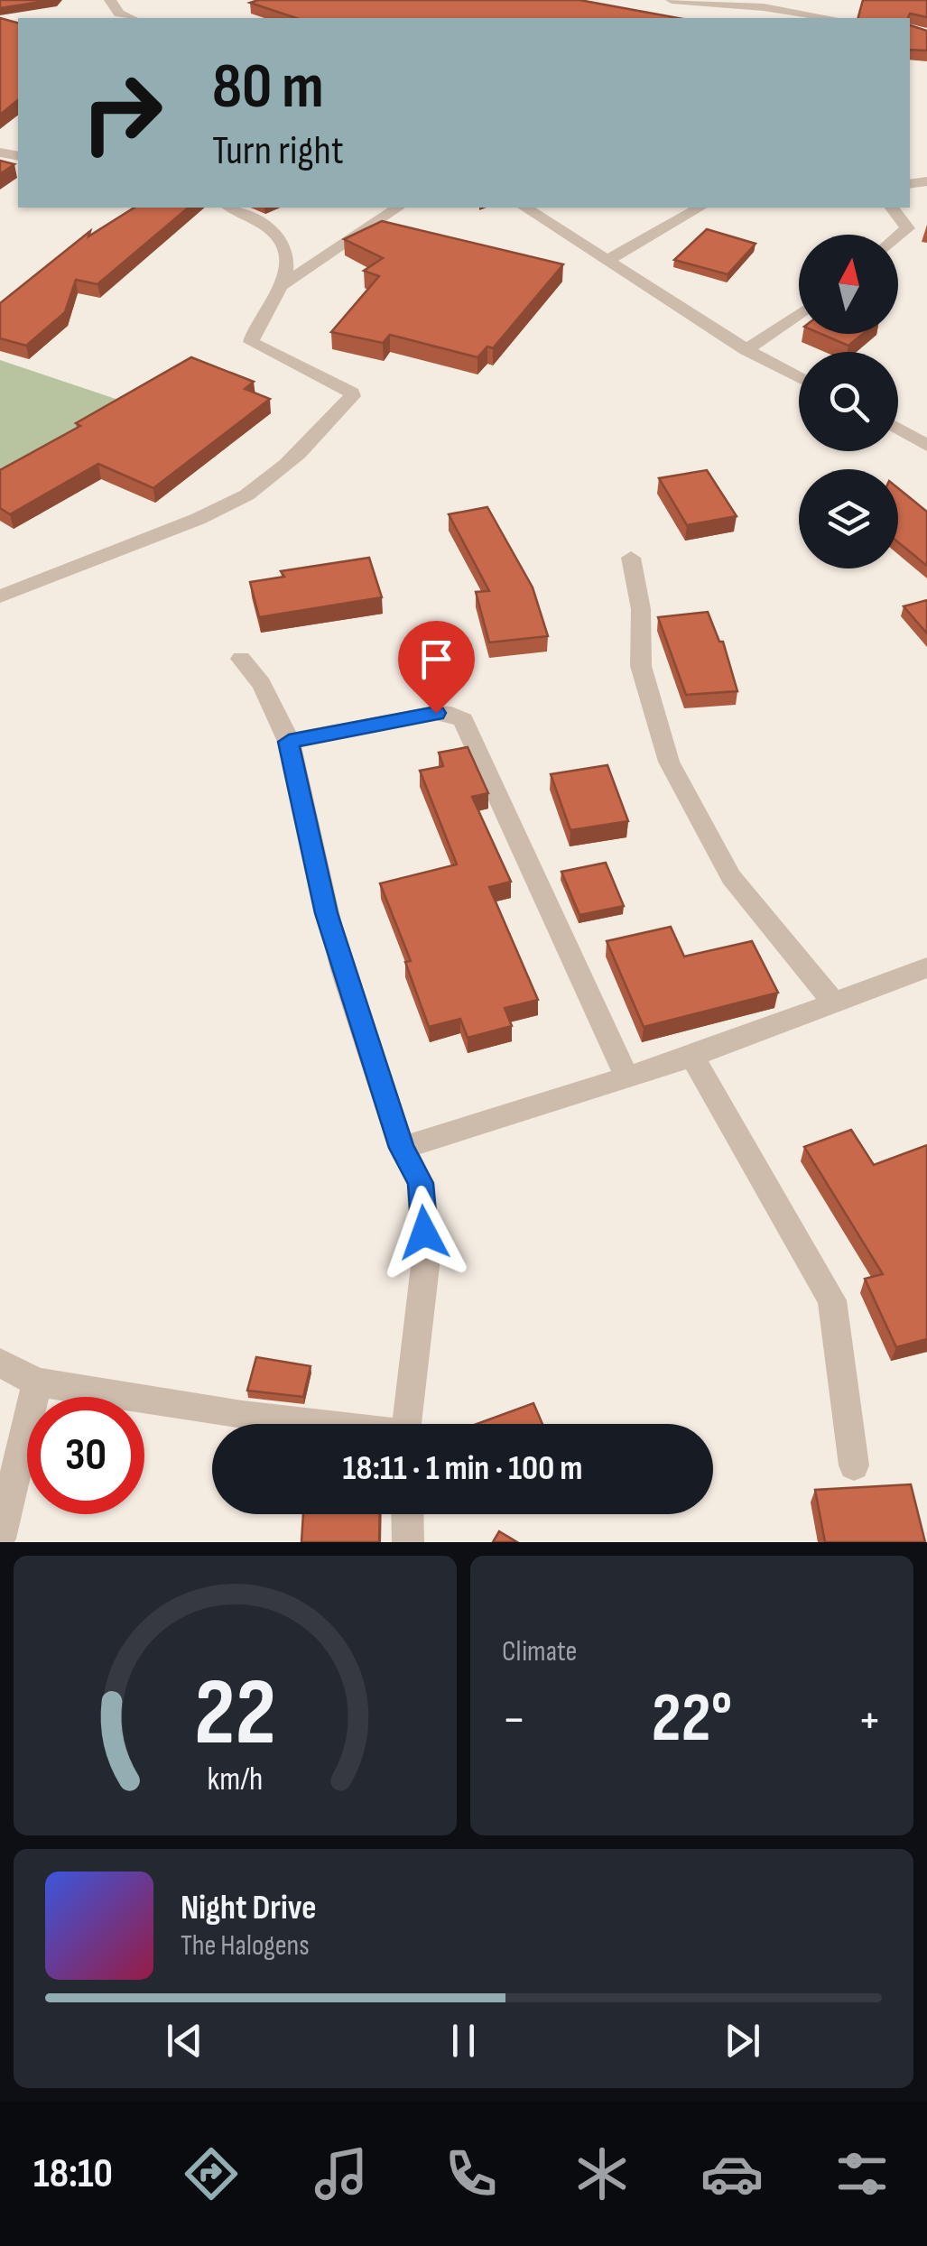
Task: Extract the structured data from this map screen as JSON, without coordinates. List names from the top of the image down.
{
  "north": "top",
  "page": {
    "turn": ["80 m", "Turn right"],
    "limit": "30",
    "trip": "18:11 · 1 min · 100 m",
    "tile": "Climate",
    "heat": ["−", "22°", "+"],
    "song": ["Night Drive", "The Halogens"],
    "tabs": "18:10",
    "gauge": ["22", "km/h"]
  }
}
